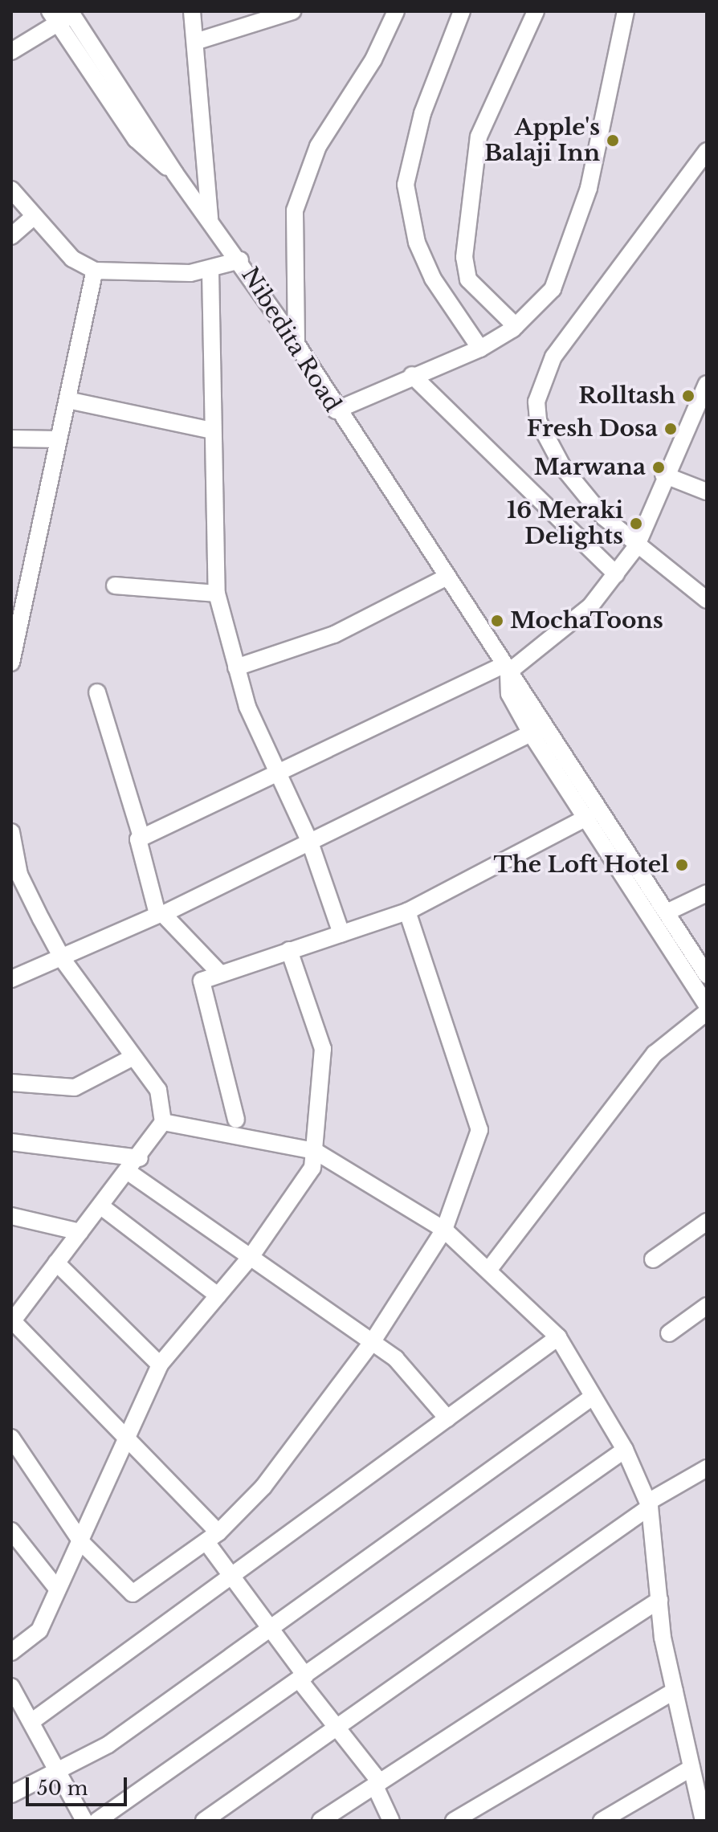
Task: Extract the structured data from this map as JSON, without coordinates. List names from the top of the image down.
{
  "streets": {
    "street": ["Nibedita Road"]
  },
  "places": [
    "Apple's Balaji Inn",
    "Rolltash",
    "Fresh Dosa",
    "Marwana",
    "16 Meraki Delights",
    "MochaToons",
    "The Loft Hotel"
  ],
  "scale_bar": "50 m"
}
